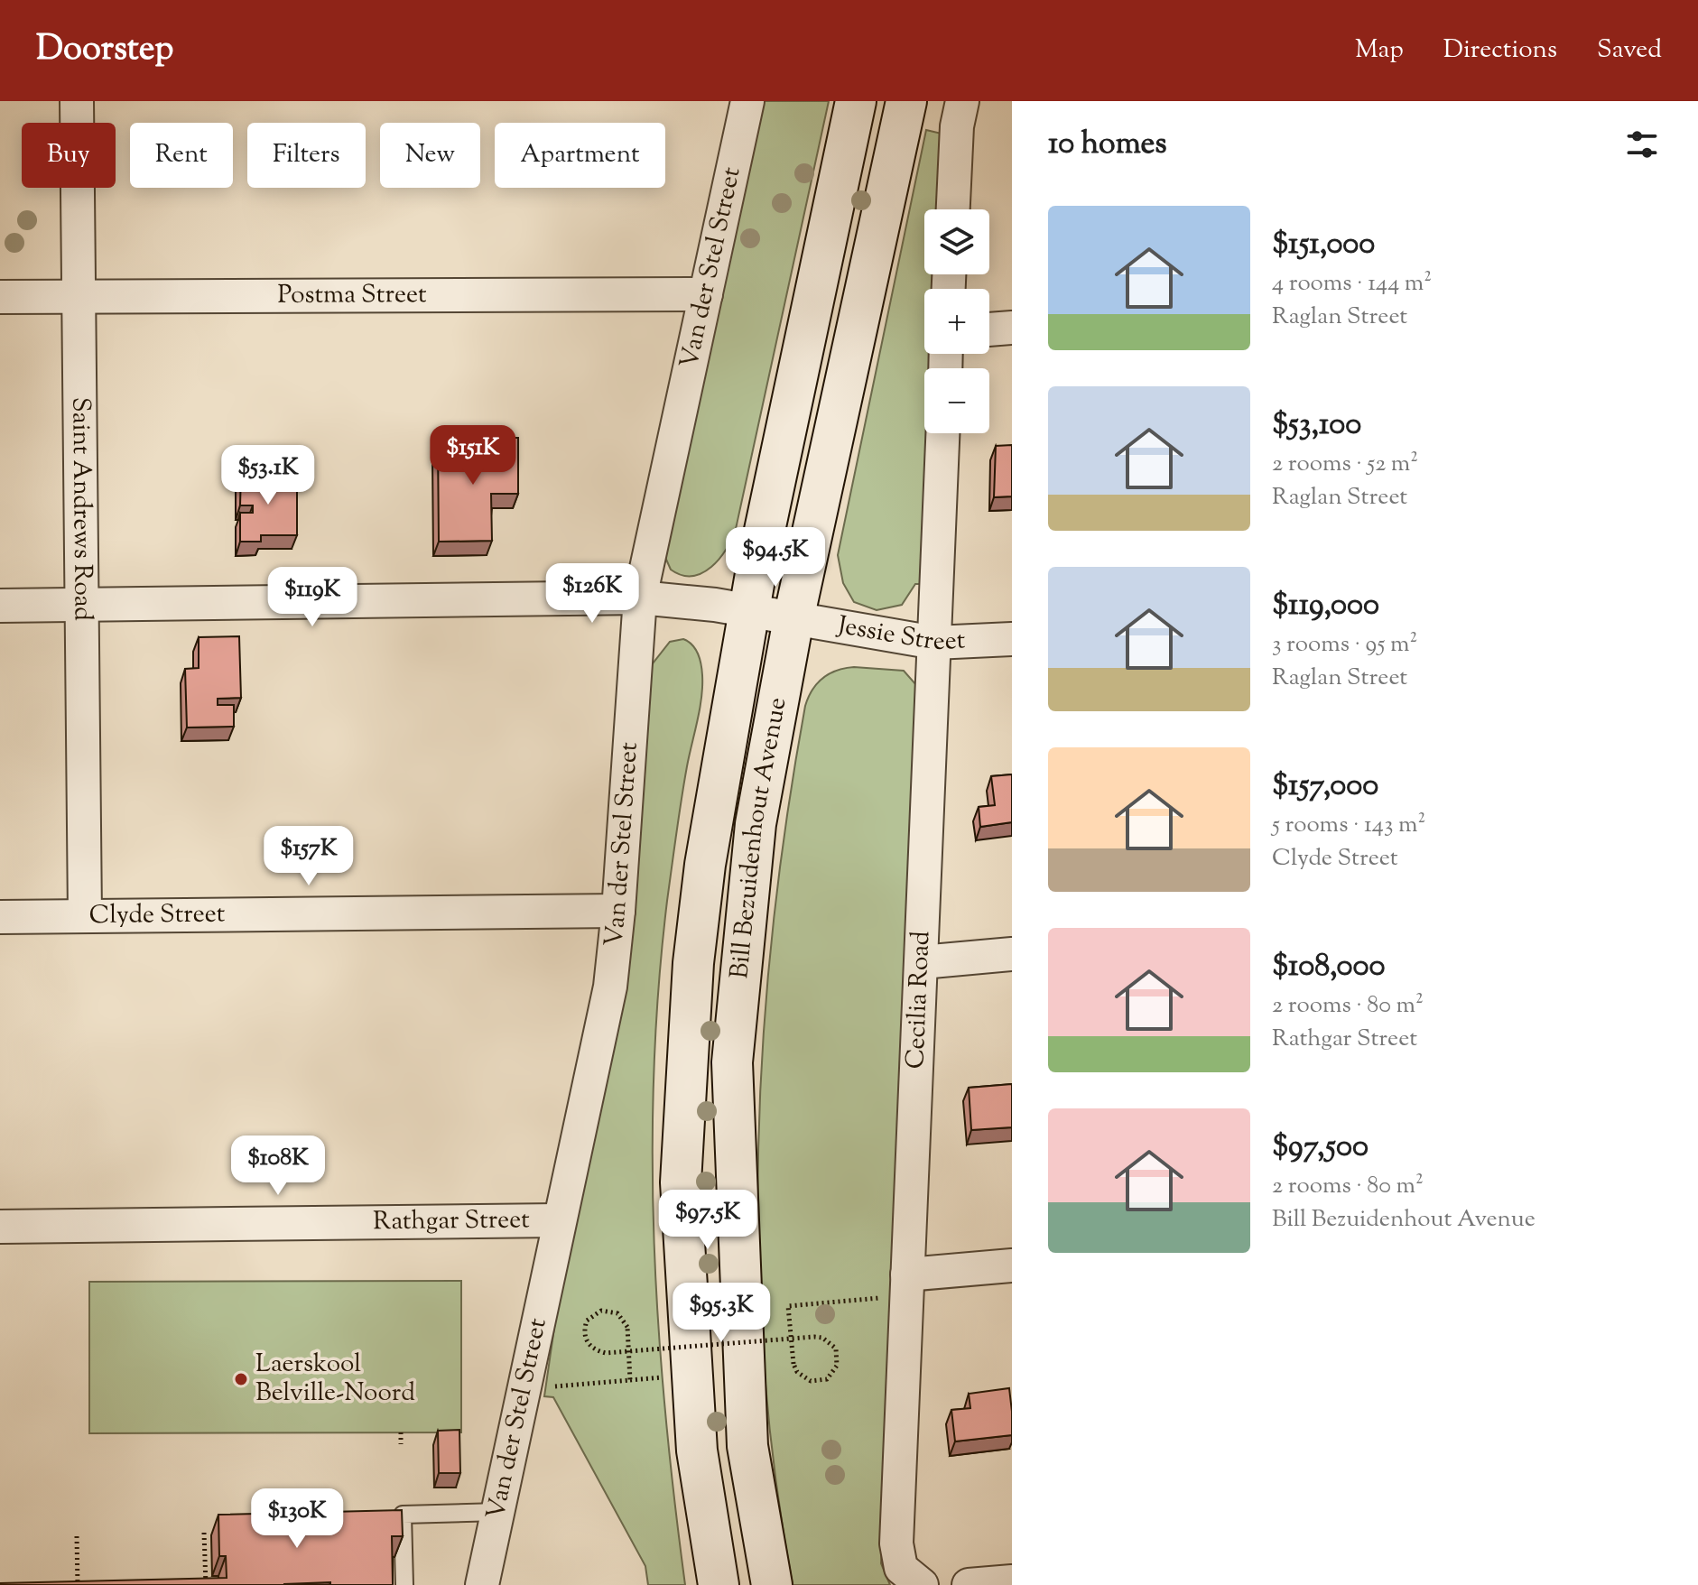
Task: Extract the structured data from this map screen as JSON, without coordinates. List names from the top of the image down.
{
  "streets": {
    "main road": ["Bill Bezuidenhout Avenue"],
    "street": [
      "Van der Stel Street",
      "Postma Street",
      "Saint Andrews Road",
      "Jessie Street",
      "Clyde Street",
      "Cecilia Road",
      "Rathgar Street"
    ]
  },
  "crossings": [
    ["Van der Stel Street", "Postma Street"],
    ["Van der Stel Street", "Jessie Street"],
    ["Van der Stel Street", "Clyde Street"],
    ["Van der Stel Street", "Rathgar Street"],
    ["Postma Street", "Saint Andrews Road"],
    ["Saint Andrews Road", "Jessie Street"],
    ["Saint Andrews Road", "Clyde Street"],
    ["Jessie Street", "Bill Bezuidenhout Avenue"],
    ["Jessie Street", "Cecilia Road"]
  ],
  "places": ["Laerskool Belville-Noord"],
  "page": {
    "header": "Doorstep",
    "nav": ["Map", "Directions", "Saved"],
    "heading": "10 homes",
    "chip": [
      "Buy",
      "Rent",
      "Filters",
      "New",
      "Apartment"
    ],
    "list": [
      {
        "name": "$151,000",
        "note": "4 rooms · 144 m² · Raglan Street"
      },
      {
        "name": "$53,100",
        "note": "2 rooms · 52 m² · Raglan Street"
      },
      {
        "name": "$119,000",
        "note": "3 rooms · 95 m² · Raglan Street"
      },
      {
        "name": "$157,000",
        "note": "5 rooms · 143 m² · Clyde Street"
      },
      {
        "name": "$108,000",
        "note": "2 rooms · 80 m² · Rathgar Street"
      },
      {
        "name": "$97,500",
        "note": "2 rooms · 80 m² · Bill Bezuidenhout Avenue"
      }
    ],
    "map_buttons": ["+", "−"],
    "price": [
      "$151K",
      "$53.1K",
      "$94.5K",
      "$126K",
      "$119K",
      "$157K",
      "$108K",
      "$97.5K",
      "$95.3K",
      "$130K"
    ]
  }
}
